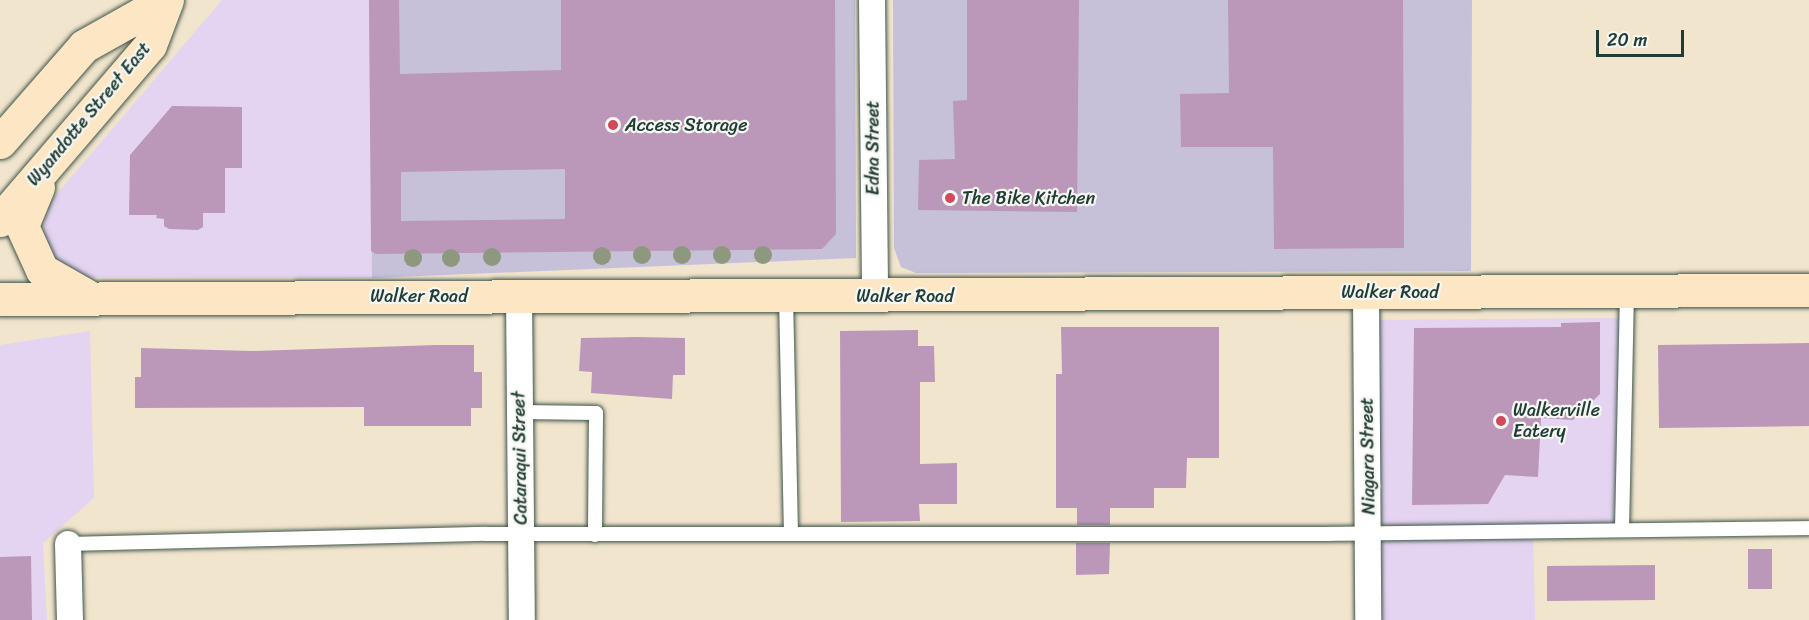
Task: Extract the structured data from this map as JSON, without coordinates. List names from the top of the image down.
{
  "streets": {
    "main road": ["Wyandotte Street East", "Walker Road"],
    "street": ["Edna Street", "Niagara Street", "Cataraqui Street"]
  },
  "crossings": [
    ["Edna Street", "Walker Road"],
    ["Walker Road", "Niagara Street"],
    ["Walker Road", "Cataraqui Street"]
  ],
  "places": ["Access Storage", "The Bike Kitchen", "Walkerville Eatery"],
  "scale_bar": "20 m"
}
